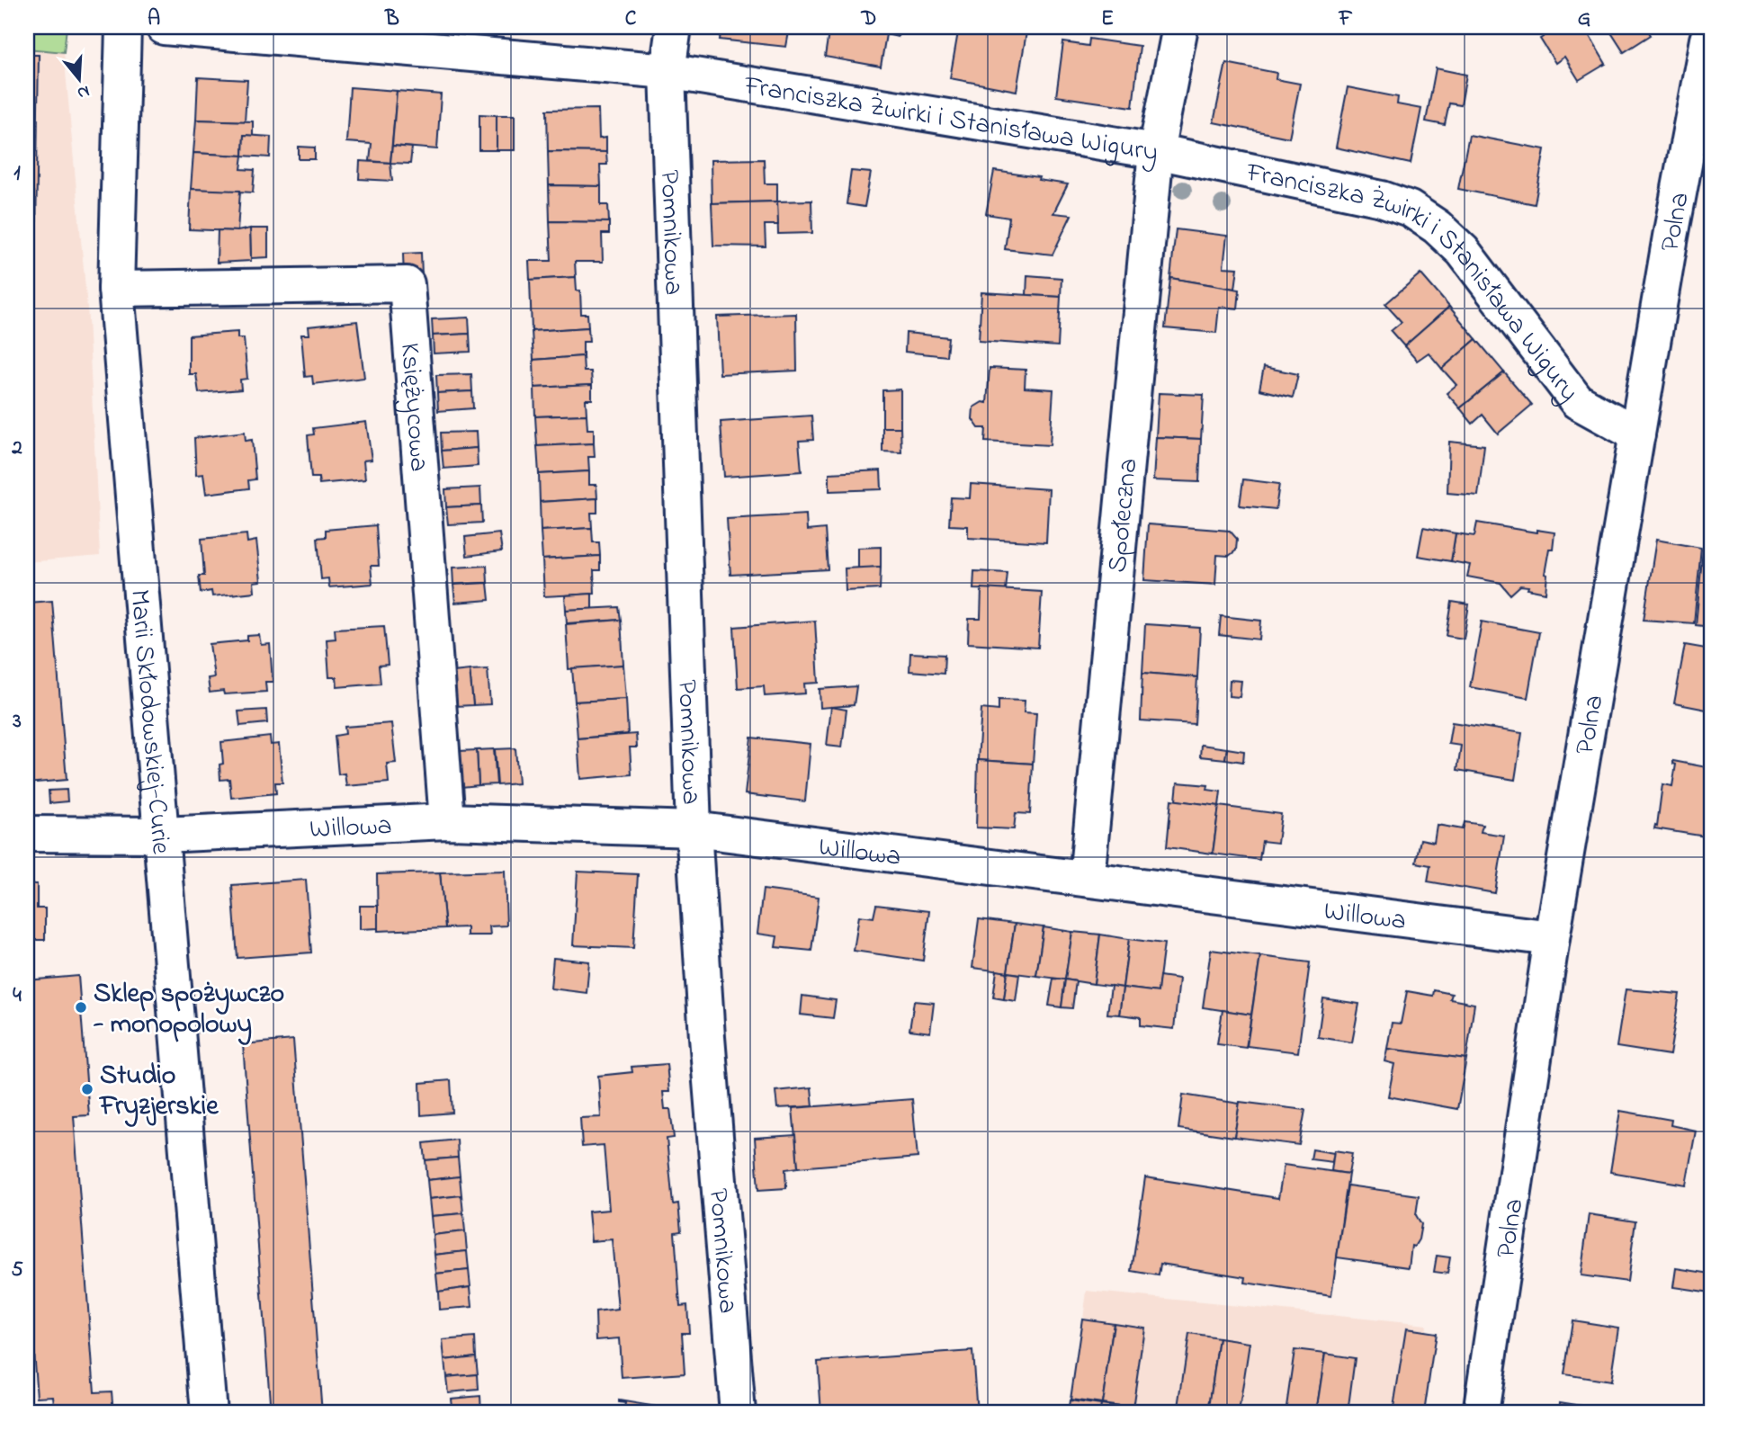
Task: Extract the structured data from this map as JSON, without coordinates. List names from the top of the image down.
{
  "streets": {
    "street": [
      "Franciszka Żwirki i Stanisława Wigury",
      "Polna",
      "Pomnikowa",
      "Księżycowa",
      "Społeczna",
      "Marii Skłodowskiej-Curie",
      "Willowa"
    ]
  },
  "crossings": [
    ["Franciszka Żwirki i Stanisława Wigury", "Polna"],
    ["Franciszka Żwirki i Stanisława Wigury", "Pomnikowa"],
    ["Franciszka Żwirki i Stanisława Wigury", "Społeczna"],
    ["Polna", "Willowa"],
    ["Pomnikowa", "Willowa"],
    ["Księżycowa", "Marii Skłodowskiej-Curie"],
    ["Księżycowa", "Willowa"],
    ["Społeczna", "Willowa"],
    ["Marii Skłodowskiej-Curie", "Willowa"]
  ],
  "places": ["Sklep spożywczo - monopolowy", "Studio Fryzjerskie"],
  "north": "bottom",
  "grid": {
    "columns": [
      "A",
      "B",
      "C",
      "D",
      "E",
      "F",
      "G"
    ],
    "rows": [
      "1",
      "2",
      "3",
      "4",
      "5"
    ]
  }
}
